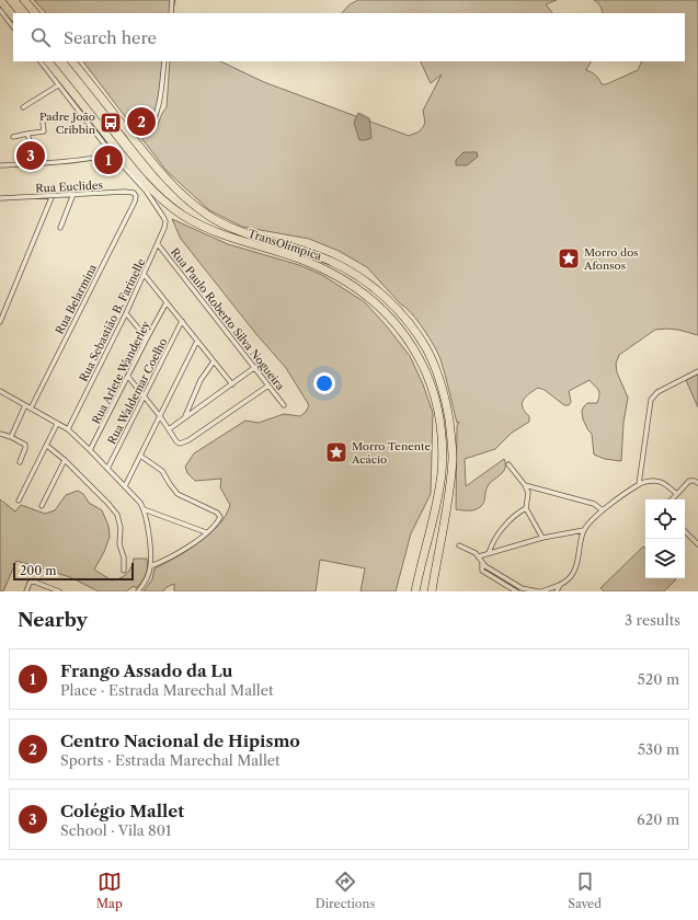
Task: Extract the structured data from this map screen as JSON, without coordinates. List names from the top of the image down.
{
  "streets": {
    "highway": ["TransOlímpica"],
    "street": [
      "Rua Euclides",
      "Rua Belarmina",
      "Rua Paulo Roberto Silva Nogueira",
      "Rua Sebastião B. Farinelle",
      "Rua Arlete Wanderley",
      "Rua Waldemar Coelho"
    ]
  },
  "crossings": [
    ["Rua Euclides", "Rua Belarmina"],
    ["Rua Paulo Roberto Silva Nogueira", "Rua Sebastião B. Farinelle"]
  ],
  "places": {
    "bus stop": ["Padre João Cribbin"],
    "place": ["Morro dos Afonsos", "Morro Tenente Acácio"]
  },
  "scale_bar": "200 m",
  "page": {
    "search": "Search here",
    "pins": ["2", "3", "1"],
    "scale": "200 m",
    "heading": ["Nearby", "3 results"],
    "list": [
      {
        "mark": "1",
        "name": "Frango Assado da Lu",
        "note": "Place · Estrada Marechal Mallet",
        "value": "520 m"
      },
      {
        "mark": "2",
        "name": "Centro Nacional de Hipismo",
        "note": "Sports · Estrada Marechal Mallet",
        "value": "530 m"
      },
      {
        "mark": "3",
        "name": "Colégio Mallet",
        "note": "School · Vila 801",
        "value": "620 m"
      }
    ],
    "nav": ["Map", "Directions", "Saved"]
  }
}
